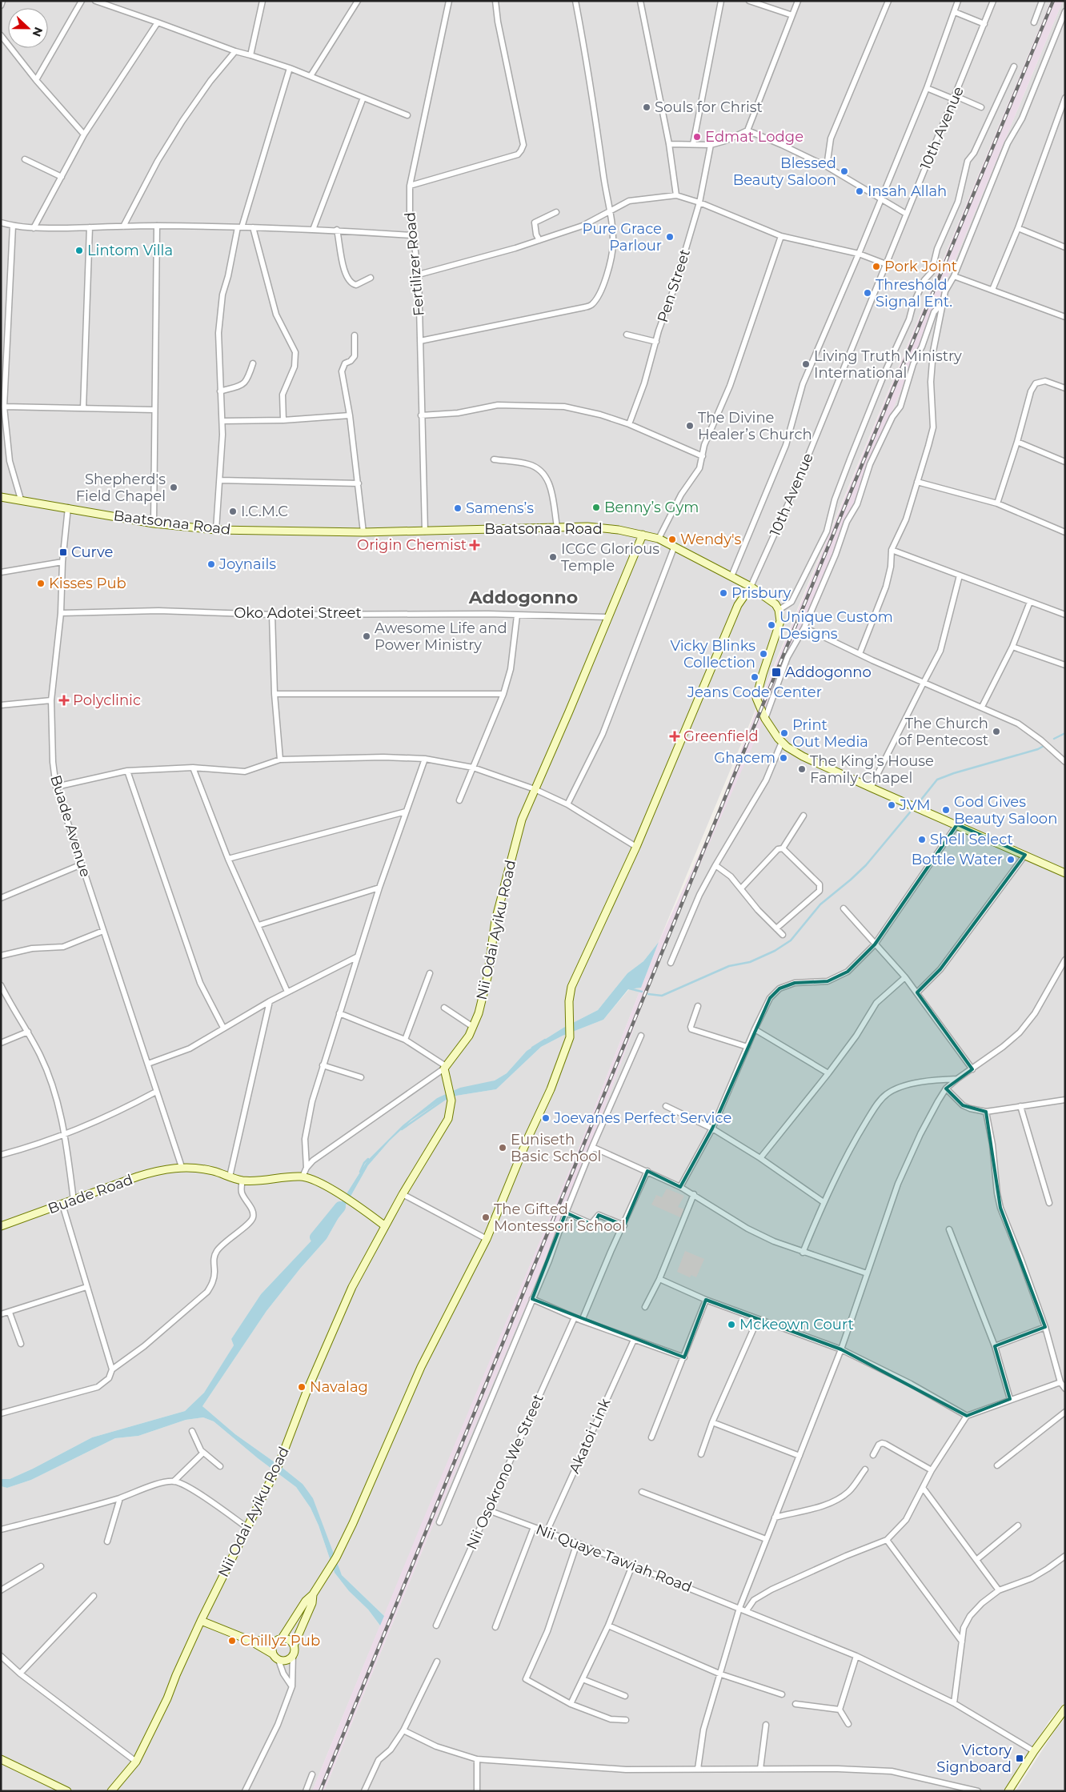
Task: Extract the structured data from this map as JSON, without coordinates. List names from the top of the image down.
{
  "streets": {
    "street": [
      "10th Avenue",
      "Fertilizer Road",
      "Pen Street",
      "Baatsonaa Road",
      "Oko Adotei Street",
      "Buade Avenue",
      "Nii Odai Ayiku Road",
      "Buade Road",
      "Akatoi Link",
      "Nii Osokrono We Street",
      "Nii Quaye Tawiah Road"
    ]
  },
  "crossings": [
    ["10th Avenue", "Baatsonaa Road"],
    ["Fertilizer Road", "Baatsonaa Road"],
    ["Baatsonaa Road", "Buade Avenue"],
    ["Baatsonaa Road", "Nii Odai Ayiku Road"],
    ["Oko Adotei Street", "Buade Avenue"],
    ["Oko Adotei Street", "Nii Odai Ayiku Road"],
    ["Buade Avenue", "Buade Road"],
    ["Akatoi Link", "Nii Quaye Tawiah Road"],
    ["Nii Osokrono We Street", "Nii Quaye Tawiah Road"]
  ],
  "districts": ["Addogonno"],
  "places": {
    "other": [
      "Souls for Christ",
      "Edmat Lodge",
      "Blessed Beauty Saloon",
      "Insah Allah",
      "Pure Grace Parlour",
      "Lintom Villa",
      "Pork Joint",
      "Threshold Signal Ent.",
      "Living Truth Ministry International",
      "The Divine Healer’s Church",
      "Shepherd's Field Chapel",
      "Benny’s Gym",
      "Samens’s",
      "I.C.M.C",
      "Wendy's",
      "ICGC Glorious Temple",
      "Joynails",
      "Kisses Pub",
      "Prisbury",
      "Unique Custom Designs",
      "Awesome Life and Power Ministry",
      "Vicky Blinks Collection",
      "Jeans Code Center",
      "The Church of Pentecost",
      "Print Out Media",
      "Ghacem",
      "The King’s House Family Chapel",
      "JVM",
      "God Gives Beauty Saloon",
      "Shell Select",
      "Bottle Water",
      "Joevanes Perfect Service",
      "Euniseth Basic School",
      "The Gifted Montessori School",
      "Mckeown Court",
      "Navalag",
      "Chillyz Pub"
    ],
    "health": ["Origin Chemist", "Polyclinic", "Greenfield"],
    "transit": ["Curve", "Addogonno", "Victory Signboard"]
  },
  "north": "right"
}
